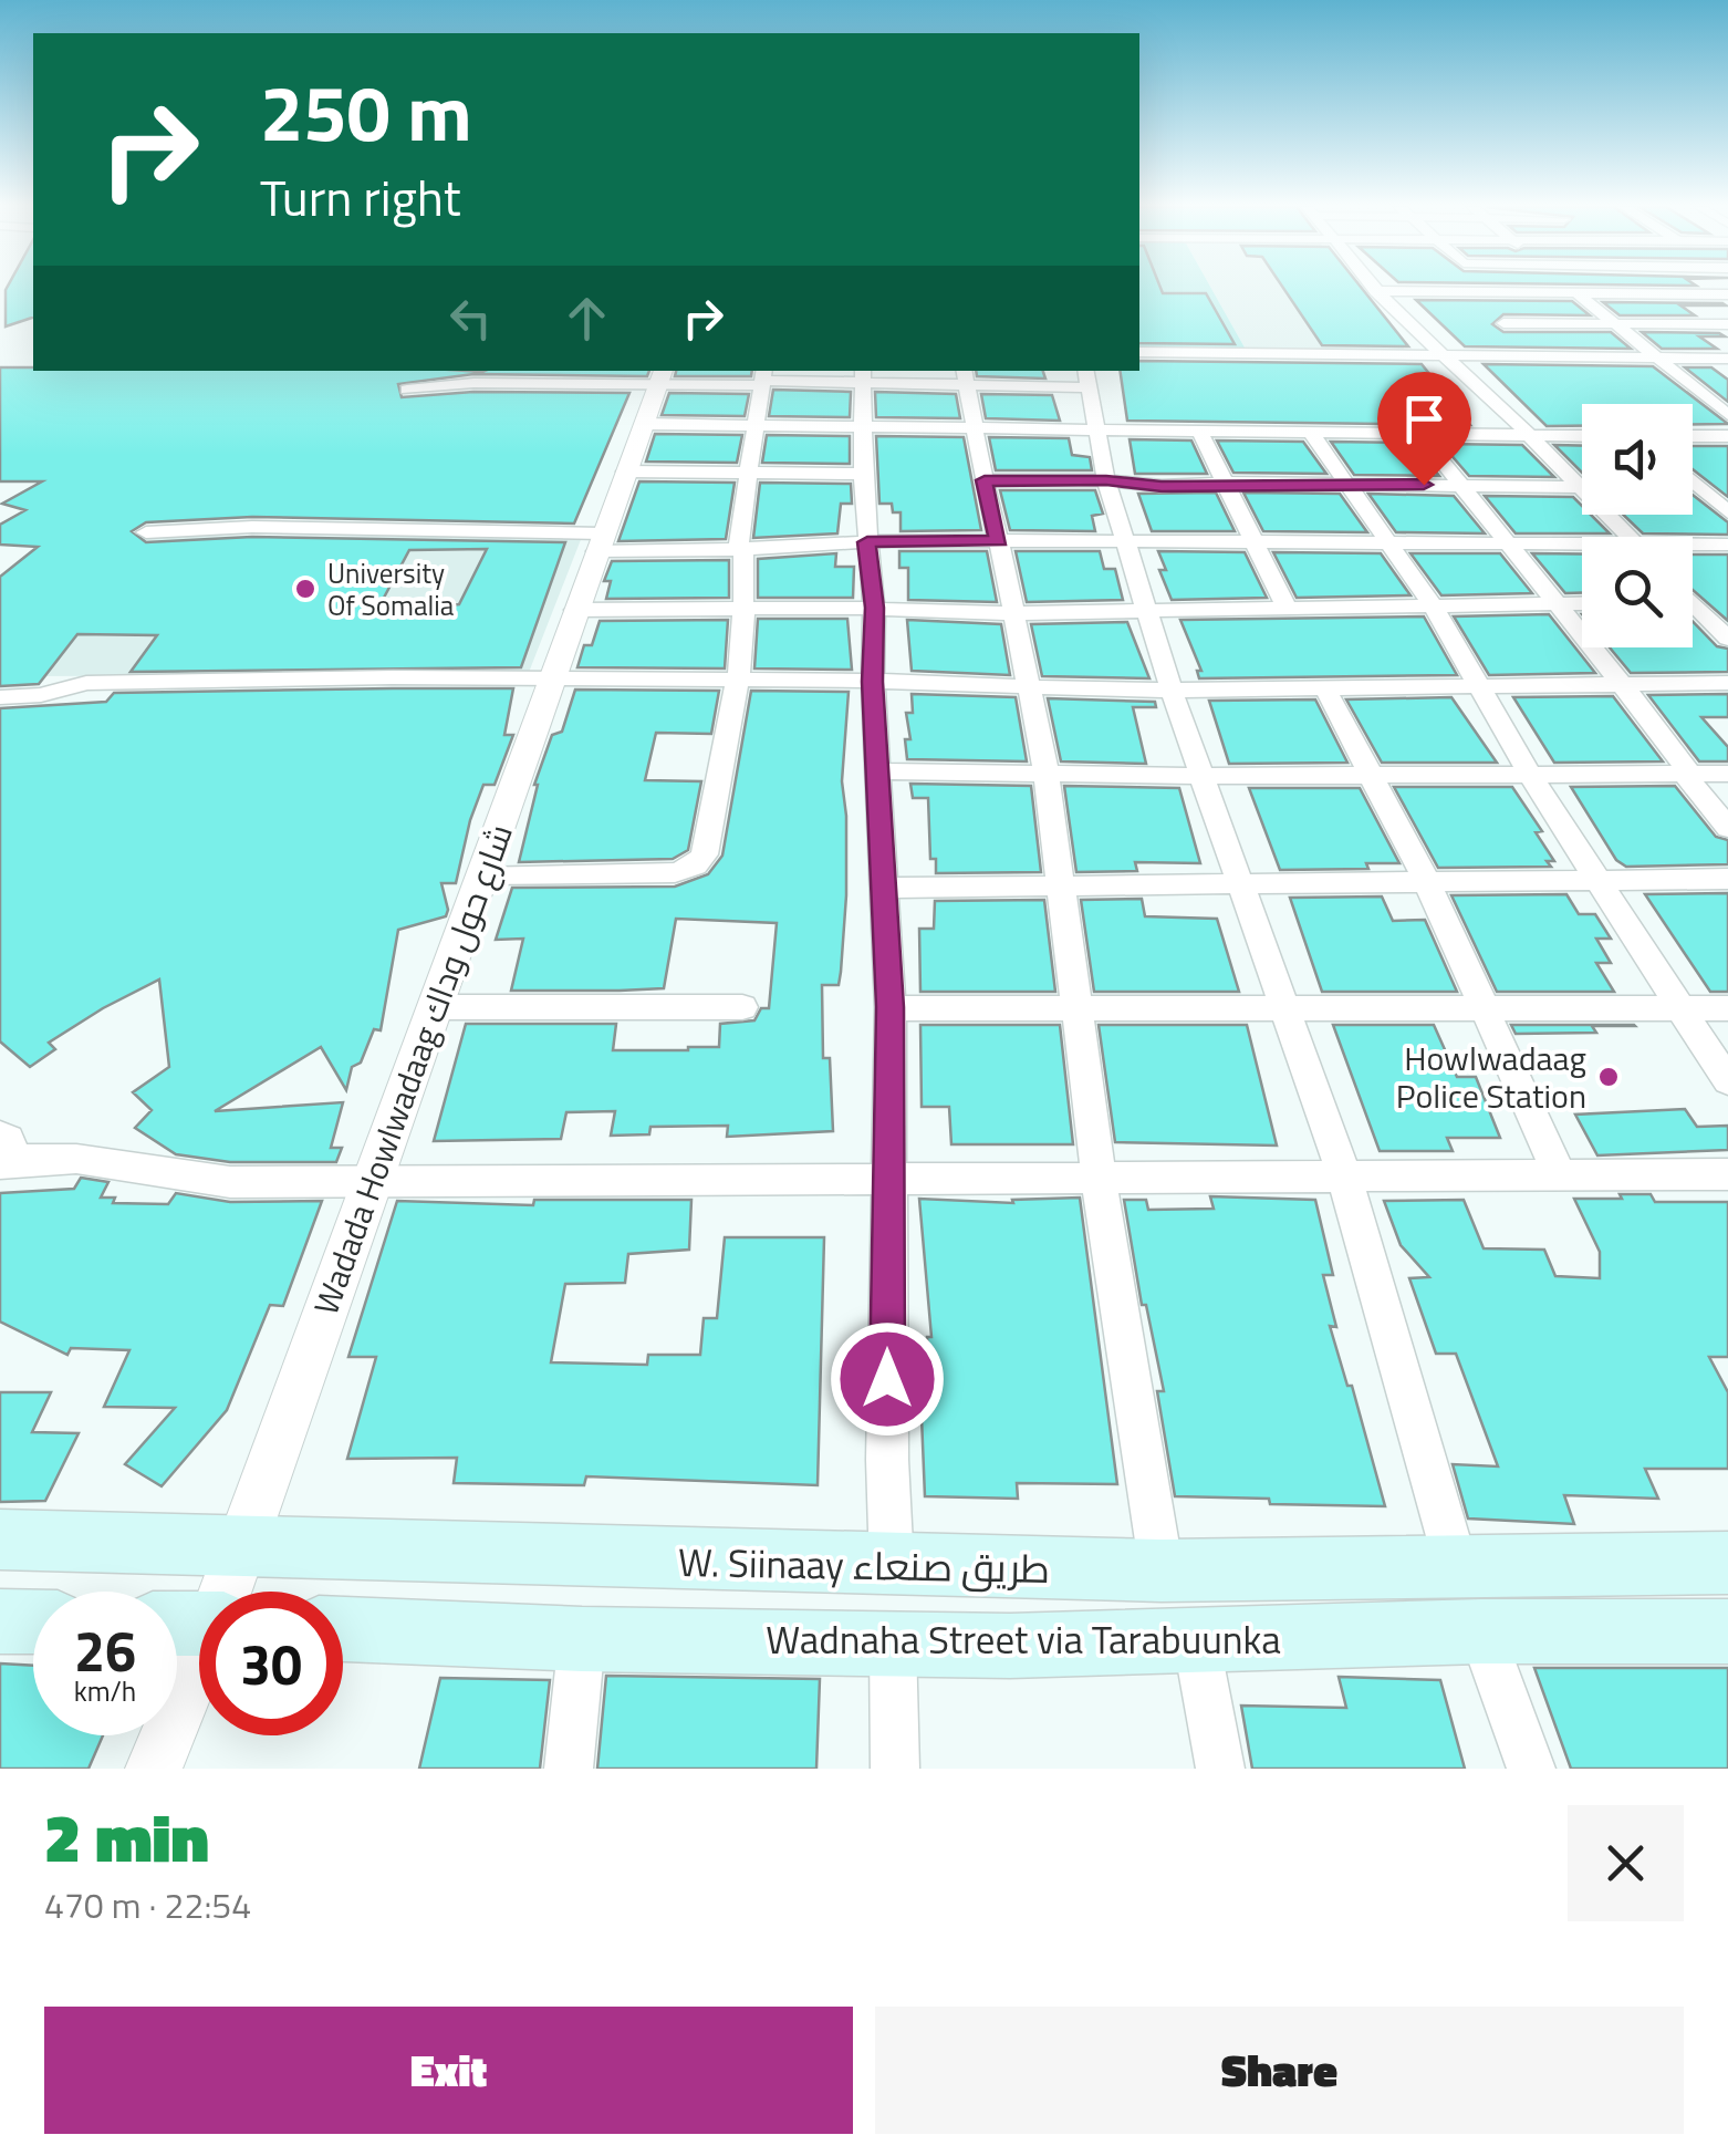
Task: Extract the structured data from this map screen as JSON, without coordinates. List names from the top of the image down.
{
  "streets": {
    "main road": ["W. Siinaay طريق صنعاء", "Wadnaha Street via Tarabuunka"],
    "street": ["Wadada Howlwadaag شارع حول وداك"]
  },
  "crossings": [
    ["Wadada Howlwadaag شارع حول وداك", "W. Siinaay طريق صنعاء"]
  ],
  "places": ["University Of Somalia", "Howlwadaag Police Station"],
  "page": {
    "turn": ["250 m", "Turn right"],
    "speed": "26 km/h",
    "limit": "30",
    "heading": ["2 min", "470 m · 22:54"],
    "buttons": ["Exit", "Share"]
  }
}
